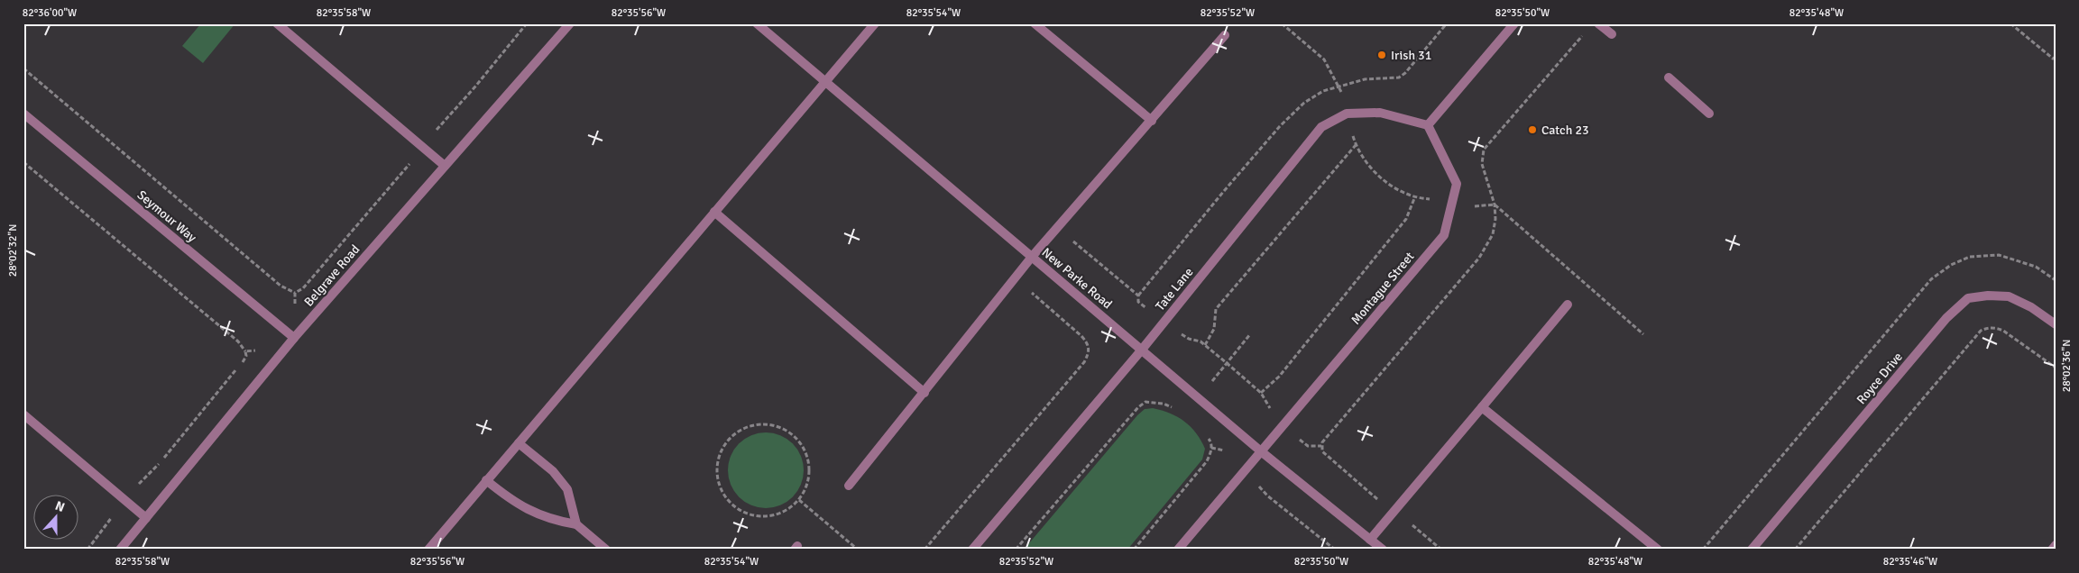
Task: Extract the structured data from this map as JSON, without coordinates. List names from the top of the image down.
{
  "streets": {
    "street": [
      "Seymour Way",
      "Belgrave Road",
      "New Parke Road",
      "Montague Street",
      "Tate Lane",
      "Royce Drive"
    ]
  },
  "crossings": [
    ["Seymour Way", "Belgrave Road"],
    ["New Parke Road", "Montague Street"],
    ["New Parke Road", "Tate Lane"],
    ["Montague Street", "Tate Lane"]
  ],
  "places": ["Irish 31", "Catch 23"],
  "north": "top",
  "coordinates": [
    "82°36'00\"W",
    "82°35'58\"W",
    "82°35'56\"W",
    "82°35'54\"W",
    "82°35'52\"W",
    "82°35'50\"W",
    "82°35'48\"W",
    "28°02'32\"N",
    "28°02'36\"N",
    "82°35'46\"W"
  ]
}
